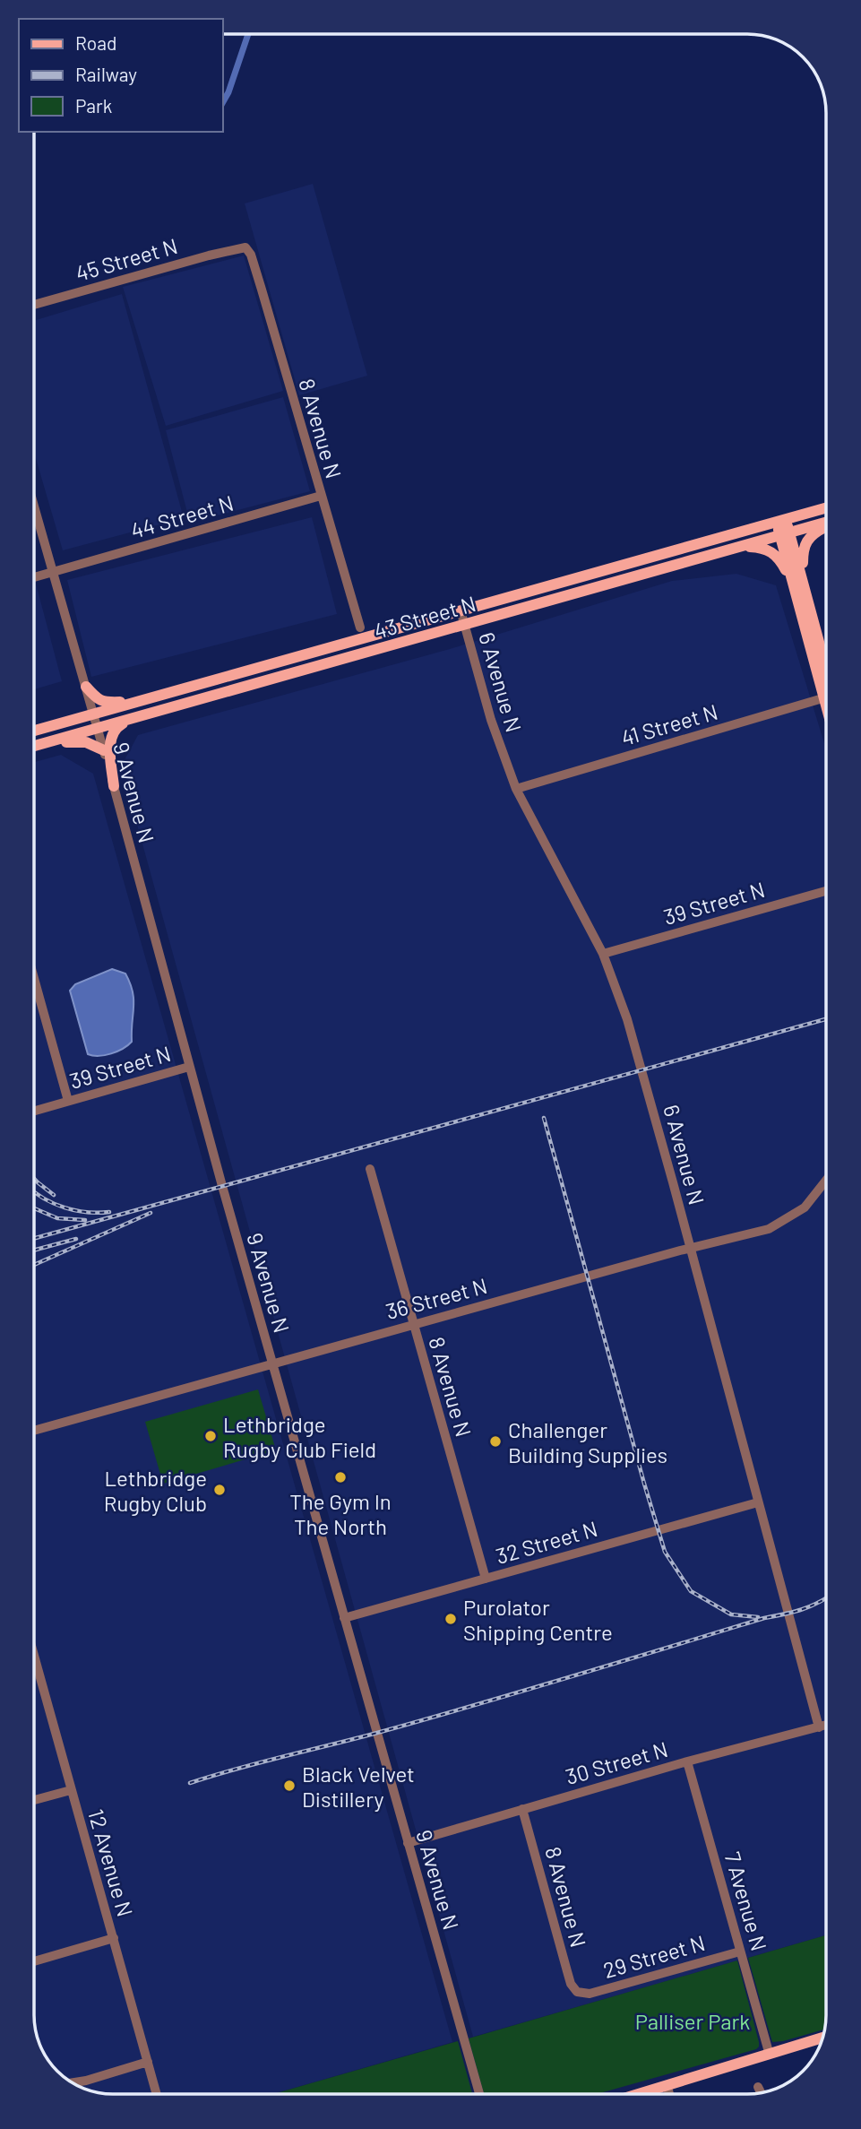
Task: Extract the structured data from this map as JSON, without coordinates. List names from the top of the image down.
{
  "streets": {
    "main road": ["43 Street N"],
    "street": [
      "45 Street N",
      "8 Avenue N",
      "44 Street N",
      "6 Avenue N",
      "41 Street N",
      "9 Avenue N",
      "39 Street N",
      "36 Street N",
      "32 Street N",
      "30 Street N",
      "12 Avenue N",
      "7 Avenue N",
      "29 Street N"
    ]
  },
  "crossings": [
    ["45 Street N", "8 Avenue N"],
    ["8 Avenue N", "44 Street N"],
    ["8 Avenue N", "36 Street N"],
    ["8 Avenue N", "32 Street N"],
    ["8 Avenue N", "30 Street N"],
    ["8 Avenue N", "29 Street N"],
    ["44 Street N", "9 Avenue N"],
    ["43 Street N", "6 Avenue N"],
    ["43 Street N", "9 Avenue N"],
    ["6 Avenue N", "41 Street N"],
    ["6 Avenue N", "39 Street N"],
    ["6 Avenue N", "36 Street N"],
    ["6 Avenue N", "32 Street N"],
    ["6 Avenue N", "30 Street N"],
    ["9 Avenue N", "39 Street N"],
    ["9 Avenue N", "36 Street N"],
    ["9 Avenue N", "32 Street N"],
    ["9 Avenue N", "30 Street N"],
    ["30 Street N", "7 Avenue N"],
    ["7 Avenue N", "29 Street N"]
  ],
  "parks": ["Palliser Park"],
  "places": [
    "Lethbridge Rugby Club Field",
    "Challenger Building Supplies",
    "The Gym In The North",
    "Lethbridge Rugby Club",
    "Purolator Shipping Centre",
    "Black Velvet Distillery"
  ],
  "legend": ["Road", "Railway", "Park"]
}
